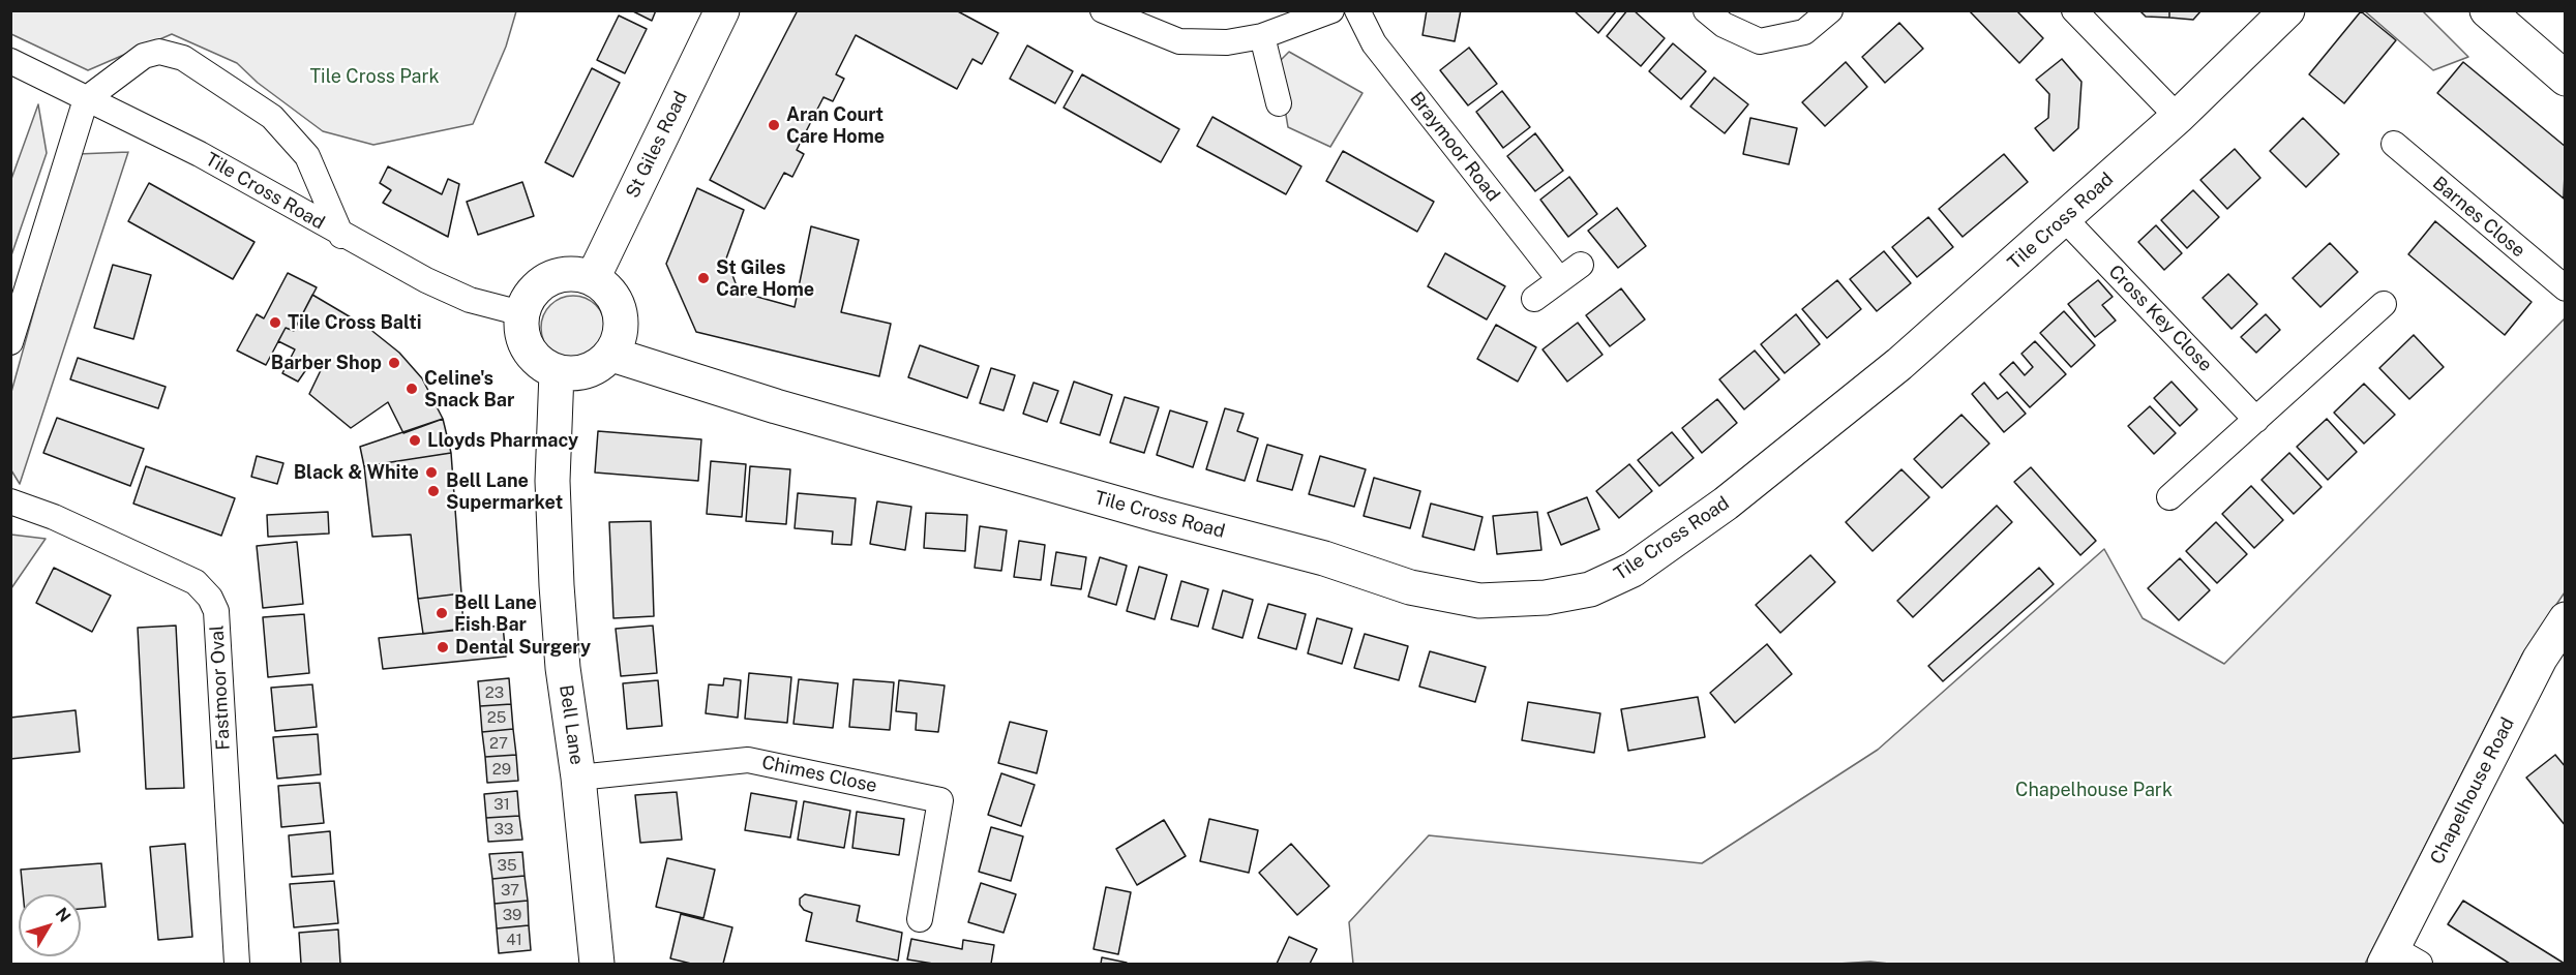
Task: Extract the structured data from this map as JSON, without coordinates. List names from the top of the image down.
{
  "streets": {
    "street": [
      "St Giles Road",
      "Braymoor Road",
      "Tile Cross Road",
      "Barnes Close",
      "Cross Key Close",
      "Fastmoor Oval",
      "Bell Lane",
      "Chimes Close",
      "Chapelhouse Road"
    ]
  },
  "crossings": [
    ["St Giles Road", "Tile Cross Road"],
    ["St Giles Road", "Bell Lane"],
    ["Tile Cross Road", "Cross Key Close"],
    ["Tile Cross Road", "Bell Lane"],
    ["Bell Lane", "Chimes Close"]
  ],
  "parks": ["Tile Cross Park", "Chapelhouse Park"],
  "places": [
    "Aran Court Care Home",
    "St Giles Care Home",
    "Tile Cross Balti",
    "Barber Shop",
    "Celine's Snack Bar",
    "Lloyds Pharmacy",
    "Black & White",
    "Bell Lane Supermarket",
    "Bell Lane Fish Bar",
    "Dental Surgery"
  ],
  "house_numbers": [
    "23",
    "25",
    "27",
    "29",
    "31",
    "33",
    "35",
    "37",
    "39",
    "41"
  ],
  "north": "top right"
}
